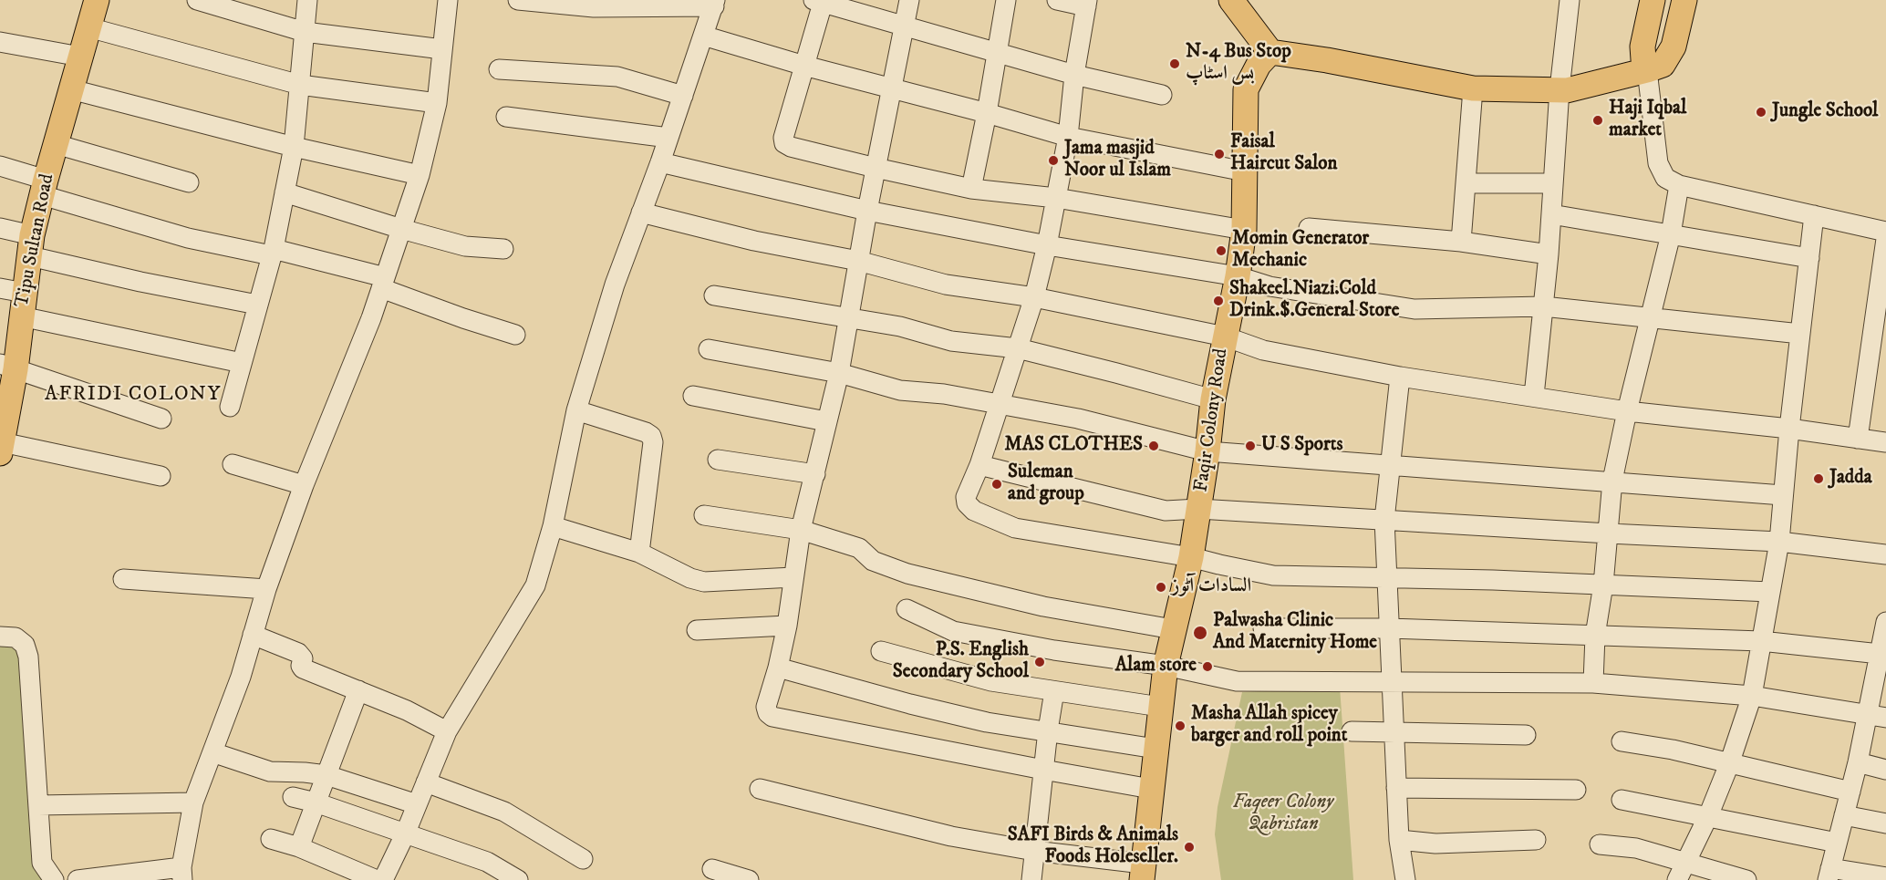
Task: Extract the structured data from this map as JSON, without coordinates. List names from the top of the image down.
{
  "streets": {
    "main road": ["Tipu Sultan Road", "Faqir Colony Road"]
  },
  "districts": ["AFRIDI COLONY"],
  "parks": ["Faqeer Colony Qabristan"],
  "places": [
    "N-4 Bus Stop بس اسٹاپ",
    "Jungle School",
    "Haji Iqbal market",
    "Faisal Haircut Salon",
    "Jama masjid Noor ul Islam",
    "Momin Generator Mechanic",
    "Shakeel.Niazi.Cold Drink.$.General Store",
    "MAS CLOTHES",
    "U S Sports",
    "Jadda",
    "Suleman and group",
    "السادات آٹوز",
    "Palwasha Clinic And Maternity Home",
    "P.S. English Secondary School",
    "Alam store",
    "Masha Allah spicey barger and roll point",
    "SAFI Birds & Animals Foods Holeseller."
  ]
}
